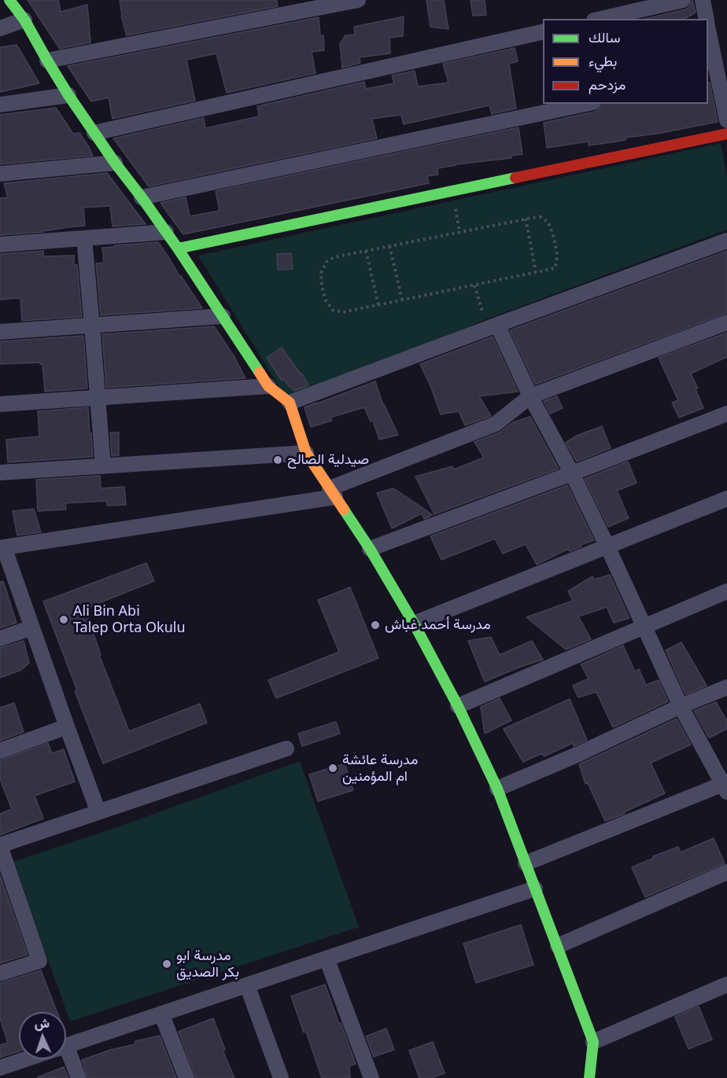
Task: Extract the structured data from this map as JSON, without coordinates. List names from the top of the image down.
{
  "places": [
    "صيدلية الصالح",
    "Ali Bin Abi Talep Orta Okulu",
    "مدرسة أحمد غباش",
    "مدرسة عائشة ام المؤمنين",
    "مدرسة ابو بكر الصديق"
  ],
  "legend": ["سالك", "بطيء", "مزدحم"],
  "north": "top"
}
